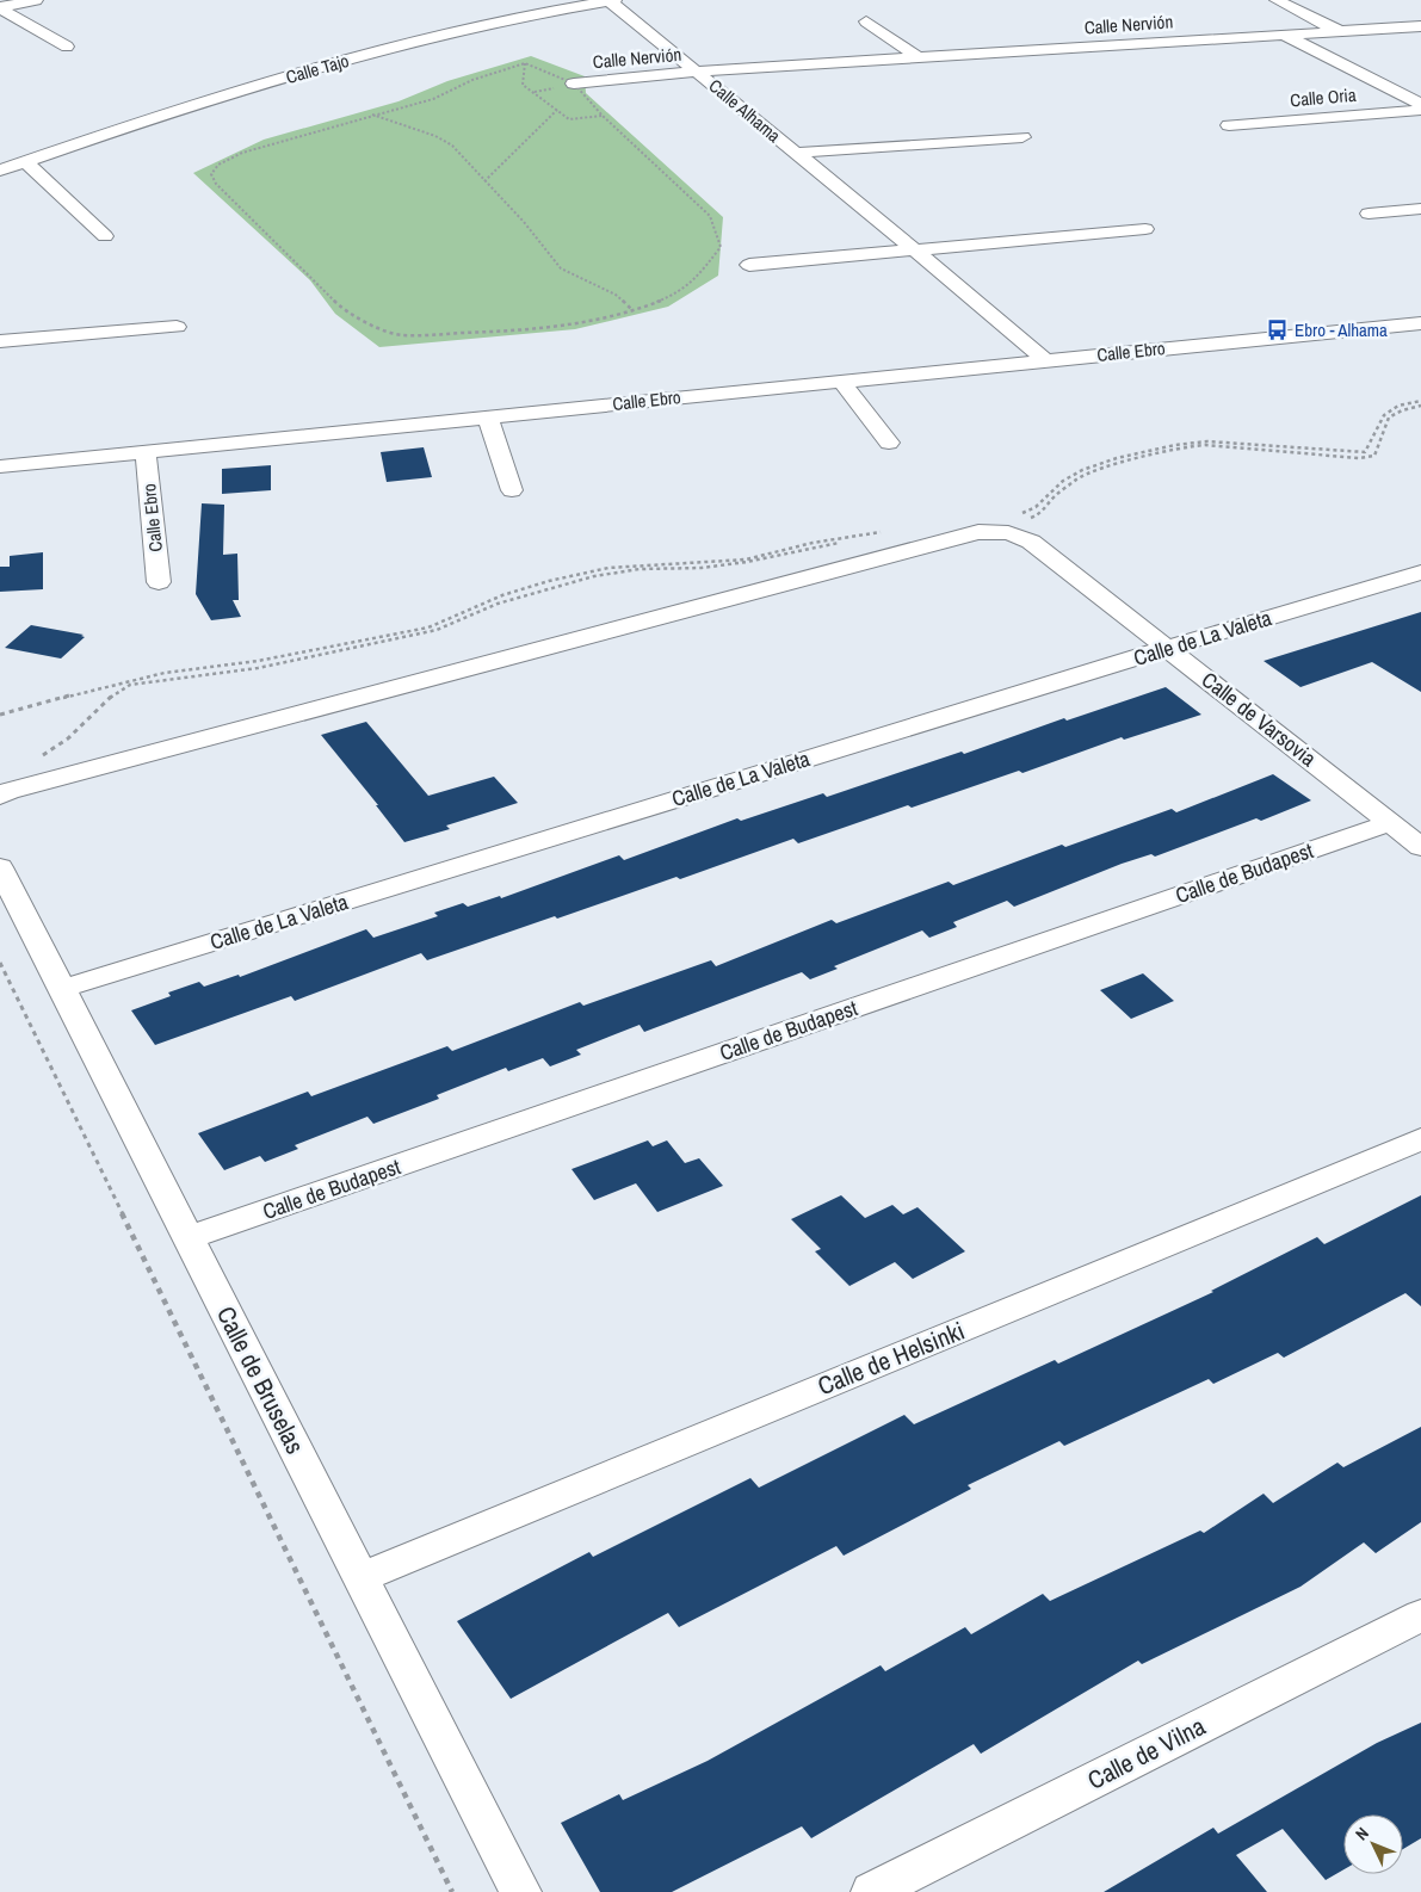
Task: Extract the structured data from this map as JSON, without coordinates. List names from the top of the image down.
{
  "streets": {
    "street": [
      "Calle Nervión",
      "Calle Tajo",
      "Calle Oria",
      "Calle Alhama",
      "Calle Ebro",
      "Calle de La Valeta",
      "Calle de Varsovia",
      "Calle de Budapest",
      "Calle de Helsinki",
      "Calle de Bruselas",
      "Calle de Vilna"
    ]
  },
  "crossings": [
    ["Calle Nervión", "Calle Oria"],
    ["Calle Nervión", "Calle Alhama"],
    ["Calle Tajo", "Calle Alhama"],
    ["Calle Alhama", "Calle Ebro"],
    ["Calle de La Valeta", "Calle de Varsovia"],
    ["Calle de La Valeta", "Calle de Bruselas"],
    ["Calle de Varsovia", "Calle de Budapest"],
    ["Calle de Budapest", "Calle de Bruselas"],
    ["Calle de Helsinki", "Calle de Bruselas"]
  ],
  "places": {
    "bus stop": ["Ebro - Alhama"]
  },
  "north": "top left"
}
